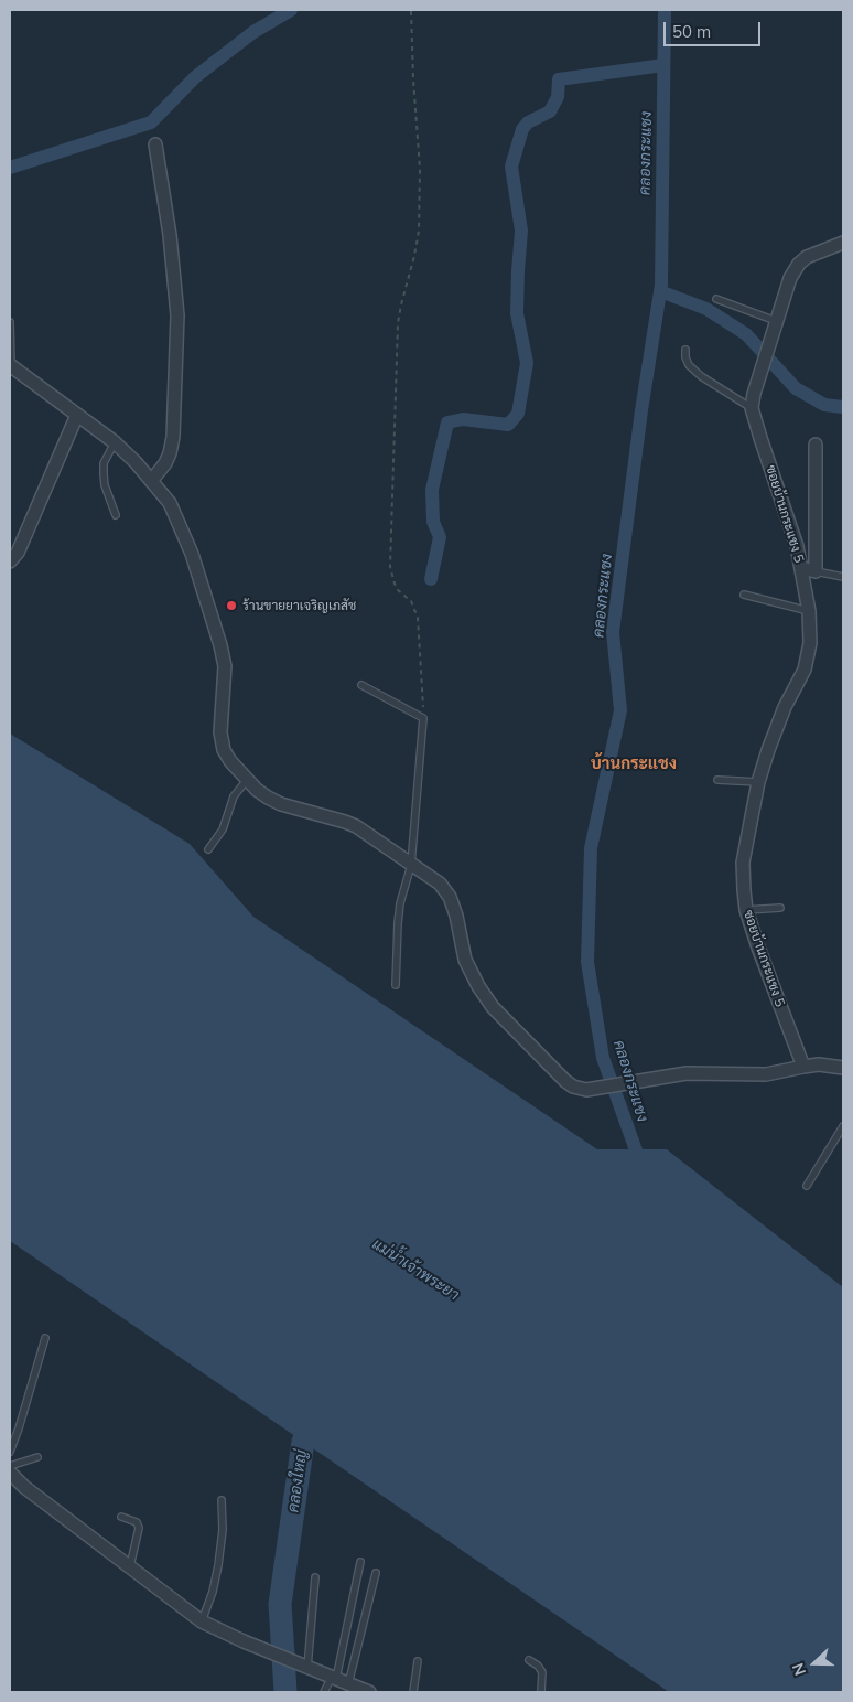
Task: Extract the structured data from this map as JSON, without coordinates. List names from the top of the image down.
{
  "streets": {
    "street": ["ซอยบ้านกระแชง 5"]
  },
  "districts": ["บ้านกระแชง"],
  "water": ["คลองกระแชง", "แม่น้ำเจ้าพระยา", "คลองใหญ่"],
  "places": ["ร้านขายยาเจริญเภสัช"],
  "scale_bar": "50 m",
  "north": "left"
}
